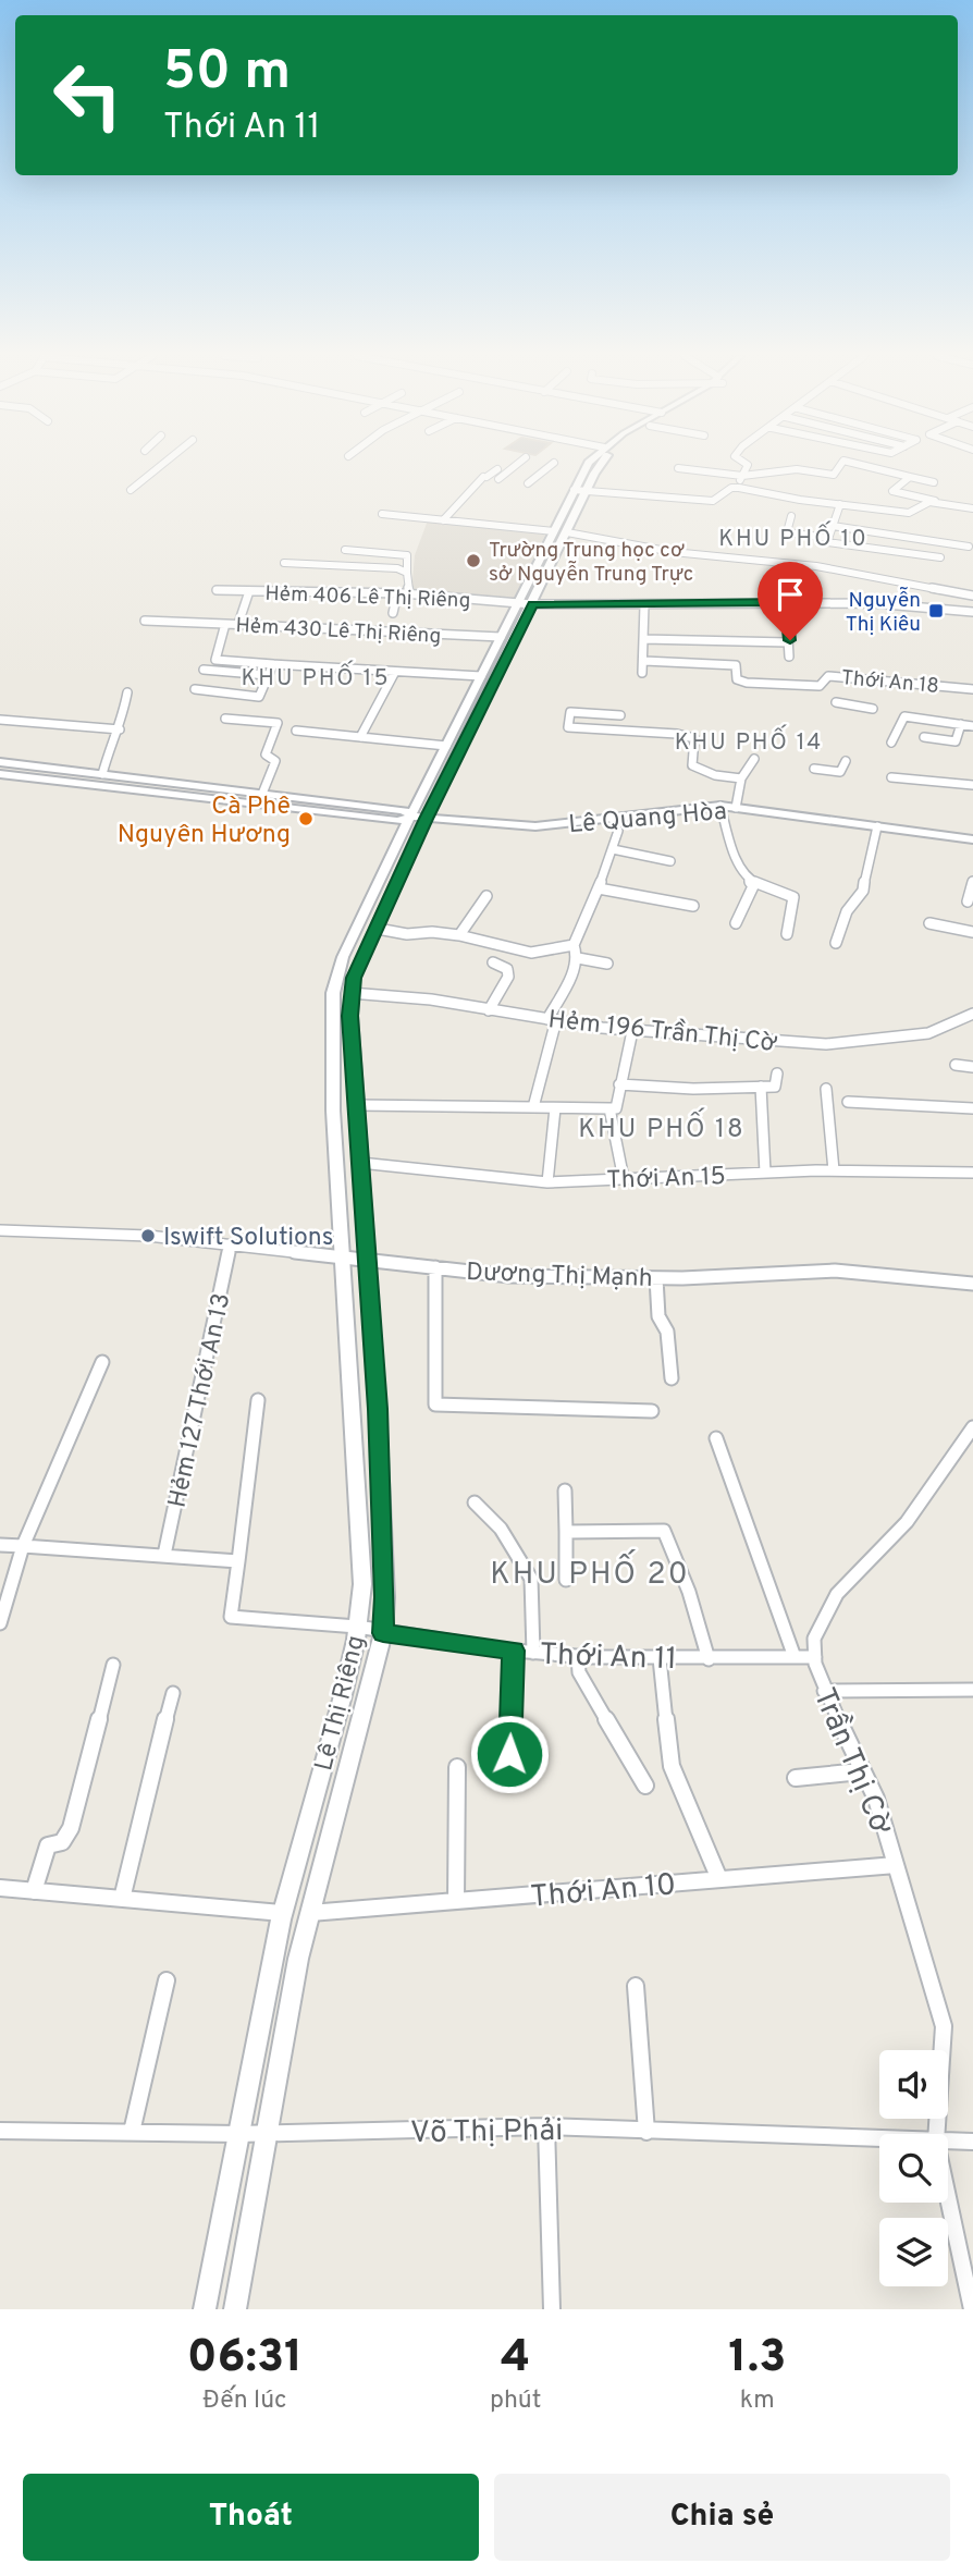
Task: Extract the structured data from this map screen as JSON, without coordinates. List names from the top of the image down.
{
  "streets": {
    "street": [
      "Hẻm 406 Lê Thị Riêng",
      "Hẻm 430 Lê Thị Riêng",
      "Thới An 18",
      "Lê Quang Hòa",
      "Hẻm 196 Trần Thị Cờ",
      "Thới An 15",
      "Dương Thị Mạnh",
      "Hẻm 127 Thới An 13",
      "Thới An 11",
      "Lê Thị Riêng",
      "Trần Thị Cờ",
      "Thới An 10",
      "Võ Thị Phải"
    ]
  },
  "crossings": [
    ["Hẻm 406 Lê Thị Riêng", "Lê Thị Riêng"],
    ["Hẻm 430 Lê Thị Riêng", "Lê Thị Riêng"],
    ["Lê Quang Hòa", "Lê Thị Riêng"],
    ["Hẻm 196 Trần Thị Cờ", "Lê Thị Riêng"],
    ["Thới An 15", "Lê Thị Riêng"],
    ["Dương Thị Mạnh", "Hẻm 127 Thới An 13"],
    ["Dương Thị Mạnh", "Lê Thị Riêng"],
    ["Thới An 11", "Lê Thị Riêng"],
    ["Thới An 11", "Trần Thị Cờ"],
    ["Lê Thị Riêng", "Thới An 10"],
    ["Lê Thị Riêng", "Võ Thị Phải"],
    ["Trần Thị Cờ", "Thới An 10"]
  ],
  "districts": [
    "KHU PHỐ 10",
    "KHU PHỐ 15",
    "KHU PHỐ 14",
    "KHU PHỐ 18",
    "KHU PHỐ 20"
  ],
  "places": {
    "other": ["Trường Trung học cơ sở Nguyễn Trung Trực", "Cà Phê Nguyên Hương", "Iswift Solutions"],
    "transit": ["Nguyễn Thị Kiêu"]
  },
  "page": {
    "turn": ["50 m", "Thới An 11"],
    "eta": [
      "06:31",
      "Đến lúc",
      "4",
      "phút",
      "1.3",
      "km"
    ],
    "buttons": ["Thoát", "Chia sẻ"]
  }
}
